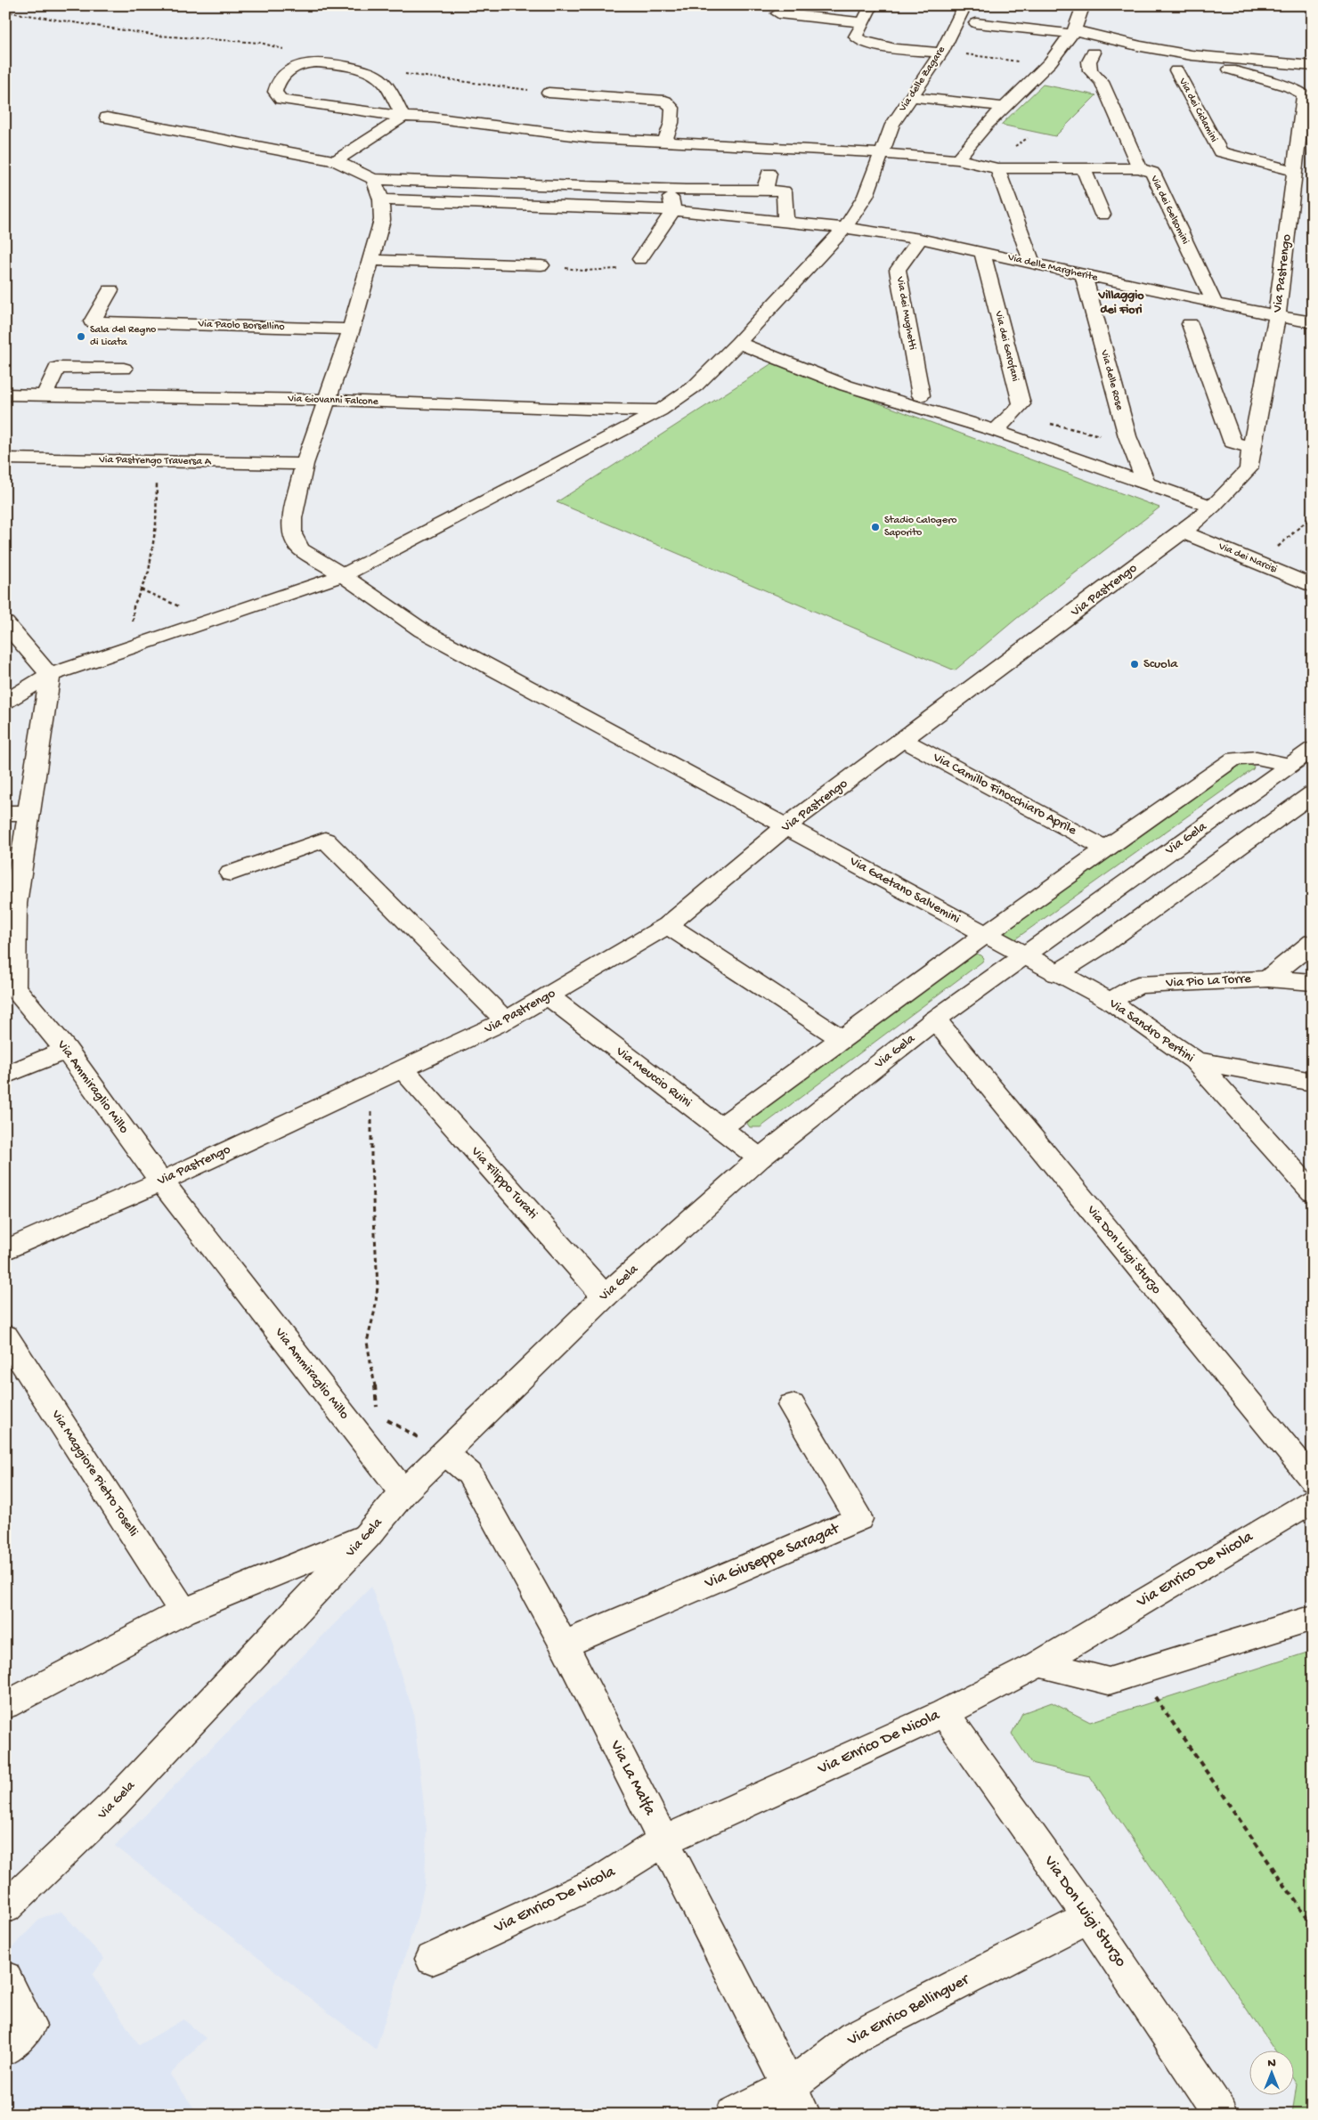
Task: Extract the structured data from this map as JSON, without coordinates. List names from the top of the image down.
{
  "streets": {
    "street": [
      "Via delle Zagare",
      "Via dei Ciclamini",
      "Via dei Gelsomini",
      "Via delle Margherite",
      "Via Pastrengo",
      "Via dei Mughetti",
      "Via Paolo Borsellino",
      "Via dei Garofani",
      "Via delle Rose",
      "Via Giovanni Falcone",
      "Via Pastrengo Traversa A",
      "Via dei Narcisi",
      "Via Camillo Finocchiaro Aprile",
      "Via Gela",
      "Via Gaetano Salvemini",
      "Via Pio La Torre",
      "Via Sandro Pertini",
      "Via Meuccio Ruini",
      "Via Ammiraglio Millo",
      "Via Filippo Turati",
      "Via Don Luigi Sturzo",
      "Via Maggiore Pietro Toselli",
      "Via Giuseppe Saragat",
      "Via Enrico De Nicola",
      "Via La Malfa",
      "Via Enrico Bellinguer"
    ]
  },
  "crossings": [
    ["Via delle Zagare", "Via delle Margherite"],
    ["Via delle Zagare", "Via Giovanni Falcone"],
    ["Via delle Zagare", "Via Gaetano Salvemini"],
    ["Via delle Zagare", "Via Ammiraglio Millo"],
    ["Via dei Ciclamini", "Via Pastrengo"],
    ["Via dei Gelsomini", "Via delle Margherite"],
    ["Via delle Margherite", "Via Pastrengo"],
    ["Via delle Margherite", "Via dei Mughetti"],
    ["Via delle Margherite", "Via dei Garofani"],
    ["Via delle Margherite", "Via delle Rose"],
    ["Via delle Margherite", "Via Gaetano Salvemini"],
    ["Via Pastrengo", "Via dei Narcisi"],
    ["Via Pastrengo", "Via Camillo Finocchiaro Aprile"],
    ["Via Pastrengo", "Via Gaetano Salvemini"],
    ["Via Pastrengo", "Via Meuccio Ruini"],
    ["Via Pastrengo", "Via Ammiraglio Millo"],
    ["Via Pastrengo", "Via Filippo Turati"],
    ["Via Paolo Borsellino", "Via Gaetano Salvemini"],
    ["Via Giovanni Falcone", "Via Gaetano Salvemini"],
    ["Via Pastrengo Traversa A", "Via Gaetano Salvemini"],
    ["Via Gela", "Via Gaetano Salvemini"],
    ["Via Gela", "Via Sandro Pertini"],
    ["Via Gela", "Via Meuccio Ruini"],
    ["Via Gela", "Via Ammiraglio Millo"],
    ["Via Gela", "Via Filippo Turati"],
    ["Via Gela", "Via Don Luigi Sturzo"],
    ["Via Gela", "Via La Malfa"],
    ["Via Gaetano Salvemini", "Via Sandro Pertini"],
    ["Via Pio La Torre", "Via Sandro Pertini"],
    ["Via Don Luigi Sturzo", "Via Enrico De Nicola"],
    ["Via Don Luigi Sturzo", "Via Enrico Bellinguer"],
    ["Via Giuseppe Saragat", "Via La Malfa"],
    ["Via Enrico De Nicola", "Via La Malfa"],
    ["Via La Malfa", "Via Enrico Bellinguer"]
  ],
  "districts": ["Villaggio dei Fiori"],
  "places": ["Sala del Regno di Licata", "Stadio Calogero Saporito", "Scuola"],
  "north": "top"
}
